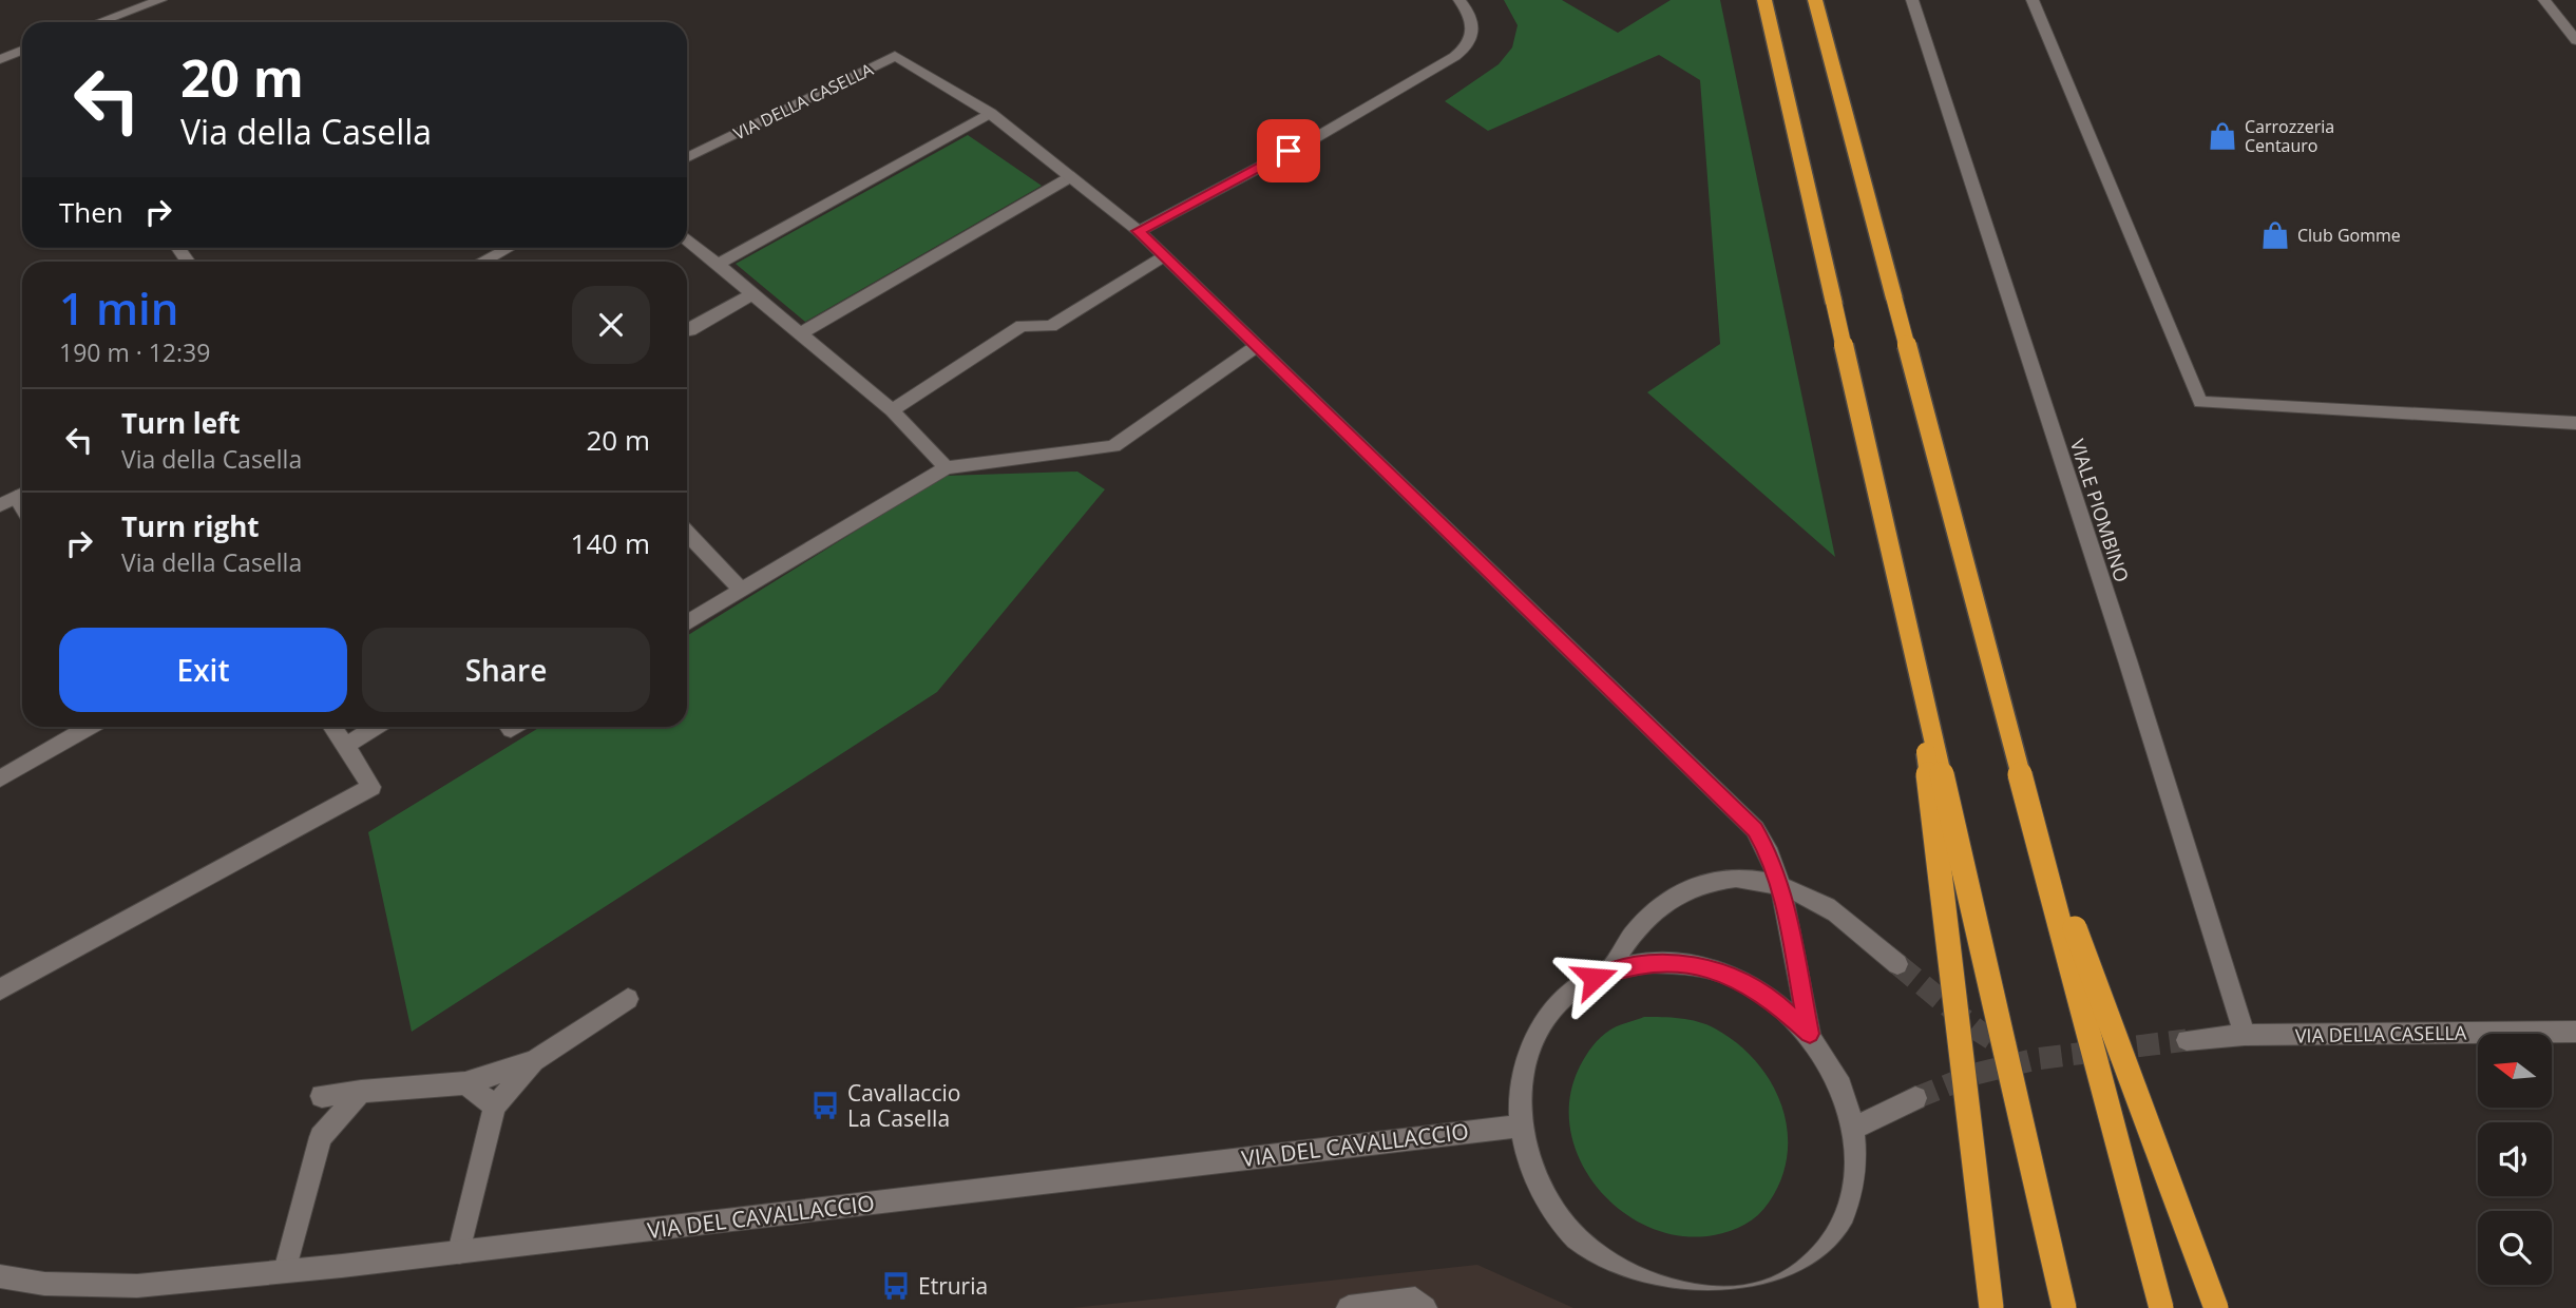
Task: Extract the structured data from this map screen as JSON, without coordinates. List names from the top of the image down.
{
  "streets": {
    "street": ["VIA DELLA CASELLA", "VIALE PIOMBINO", "VIA DEL CAVALLACCIO"]
  },
  "crossings": [
    ["VIA DELLA CASELLA", "VIALE PIOMBINO"]
  ],
  "places": {
    "shop": ["Carrozzeria Centauro", "Club Gomme"],
    "bus stop": ["Cavallaccio La Casella", "Etruria"]
  },
  "north": "left",
  "page": {
    "turn": ["20 m", "Via della Casella"],
    "then": "Then",
    "heading": ["1 min", "190 m · 12:39"],
    "list": [
      {
        "name": "Turn left",
        "note": "Via della Casella",
        "value": "20 m"
      },
      {
        "name": "Turn right",
        "note": "Via della Casella",
        "value": "140 m"
      }
    ],
    "buttons": ["Exit", "Share"]
  }
}
